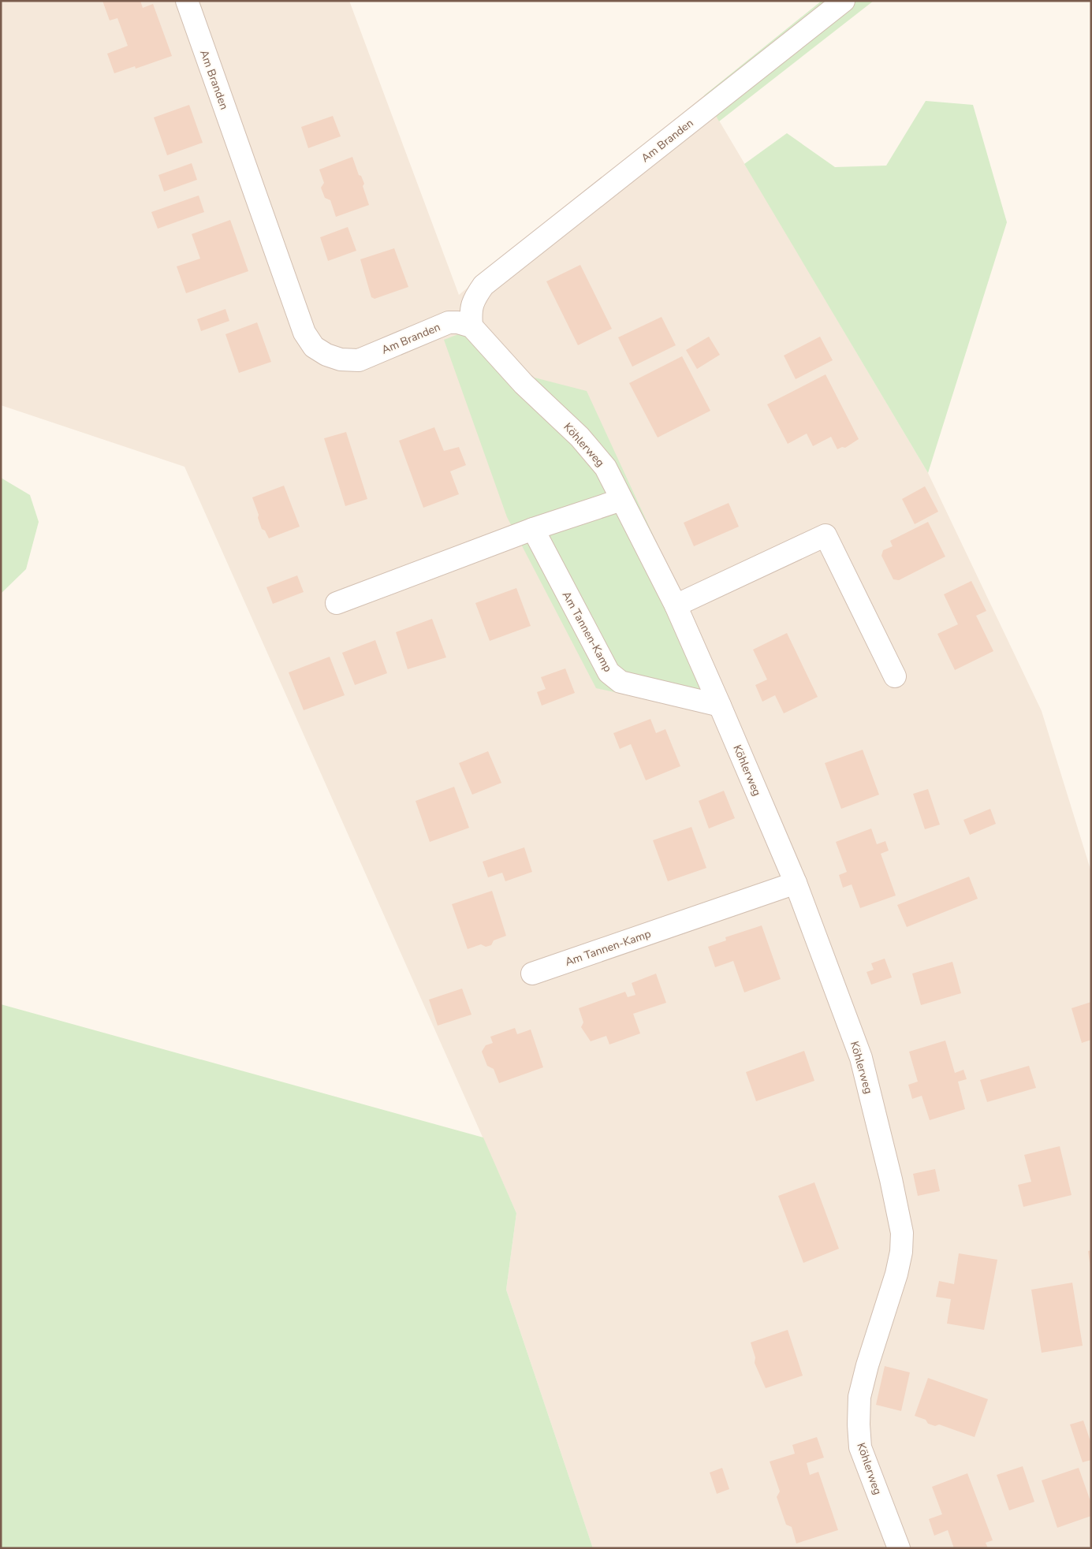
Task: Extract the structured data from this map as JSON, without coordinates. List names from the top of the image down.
{
  "streets": {
    "street": ["Am Branden", "Köhlerweg", "Am Tannen-Kamp"]
  },
  "crossings": [
    ["Am Branden", "Köhlerweg"],
    ["Köhlerweg", "Am Tannen-Kamp"]
  ]
}
